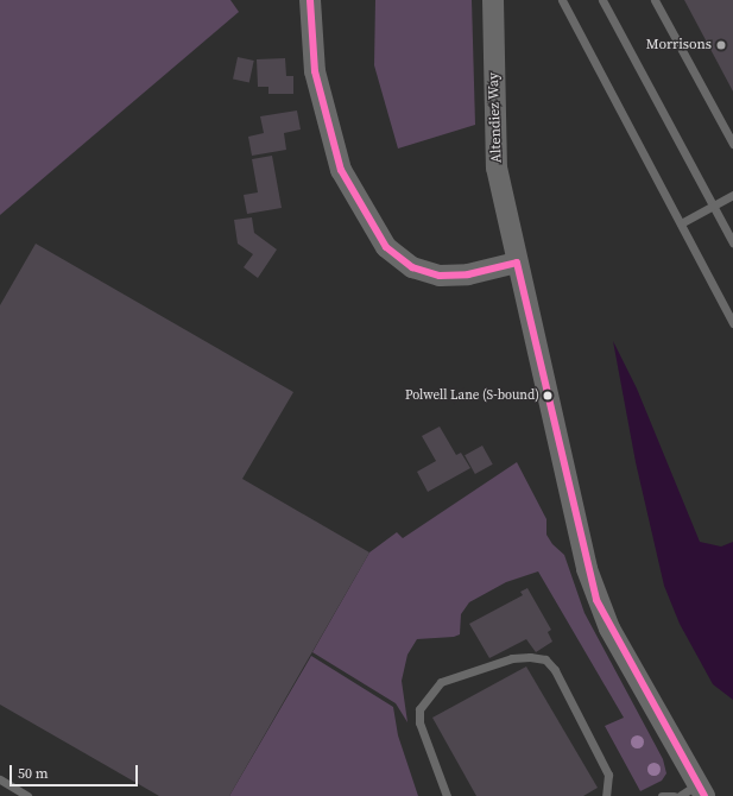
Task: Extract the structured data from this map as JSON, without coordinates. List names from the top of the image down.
{
  "streets": {
    "street": ["Altendiez Way"]
  },
  "places": ["Morrisons", "Polwell Lane (S-bound)"],
  "lines": ["transit line 50"],
  "scale_bar": "50 m"
}
